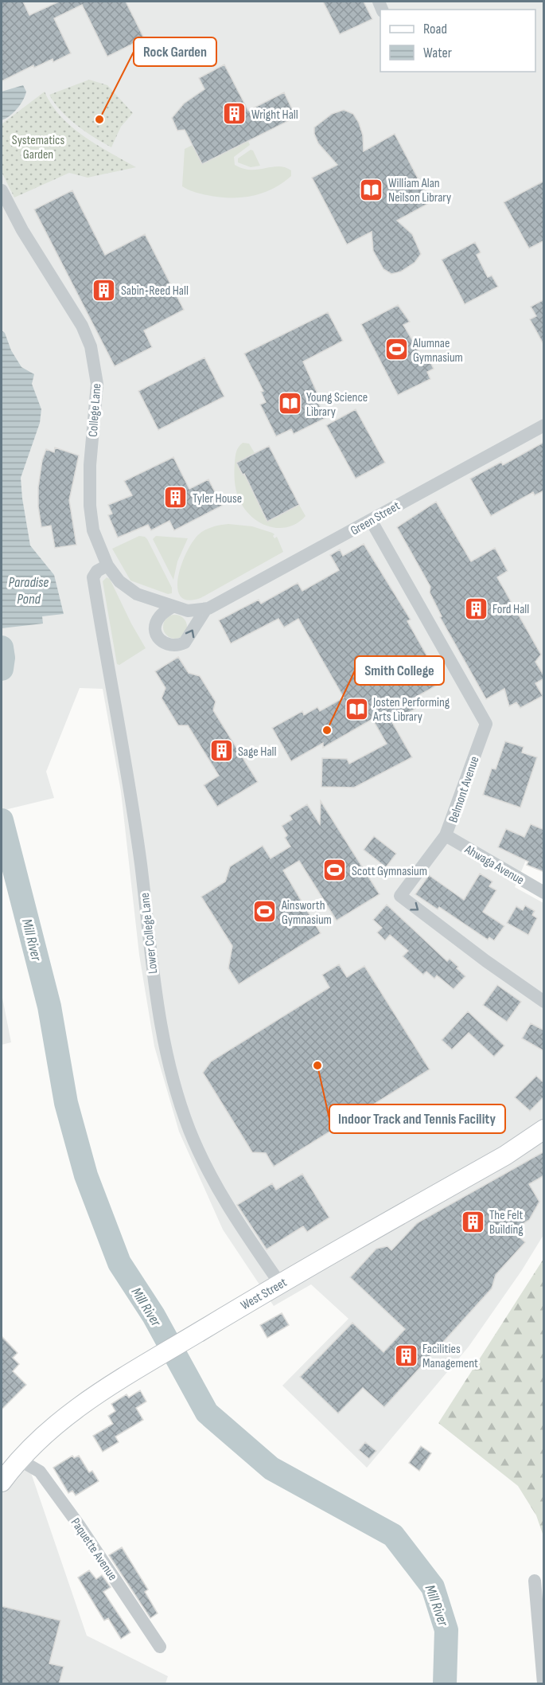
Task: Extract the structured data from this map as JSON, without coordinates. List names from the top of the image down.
{
  "streets": {
    "main road": ["West Street"],
    "street": [
      "College Lane",
      "Green Street",
      "Belmont Avenue",
      "Ahwaga Avenue",
      "Lower College Lane",
      "Paquette Avenue"
    ]
  },
  "crossings": [
    ["College Lane", "Lower College Lane"],
    ["Green Street", "Belmont Avenue"],
    ["Belmont Avenue", "Ahwaga Avenue"],
    ["Lower College Lane", "West Street"],
    ["West Street", "Paquette Avenue"]
  ],
  "water": ["Paradise Pond", "Mill River"],
  "parks": ["Systematics Garden"],
  "places": {
    "building": [
      "Wright Hall",
      "Sabin-Reed Hall",
      "Tyler House",
      "Ford Hall",
      "Sage Hall",
      "The Felt Building",
      "Facilities Management"
    ],
    "other": ["Rock Garden", "Smith College", "Indoor Track and Tennis Facility"],
    "library": ["William Alan Neilson Library", "Young Science Library", "Josten Performing Arts Library"],
    "sports": ["Alumnae Gymnasium", "Scott Gymnasium", "Ainsworth Gymnasium"]
  },
  "legend": ["Road", "Water"]
}
